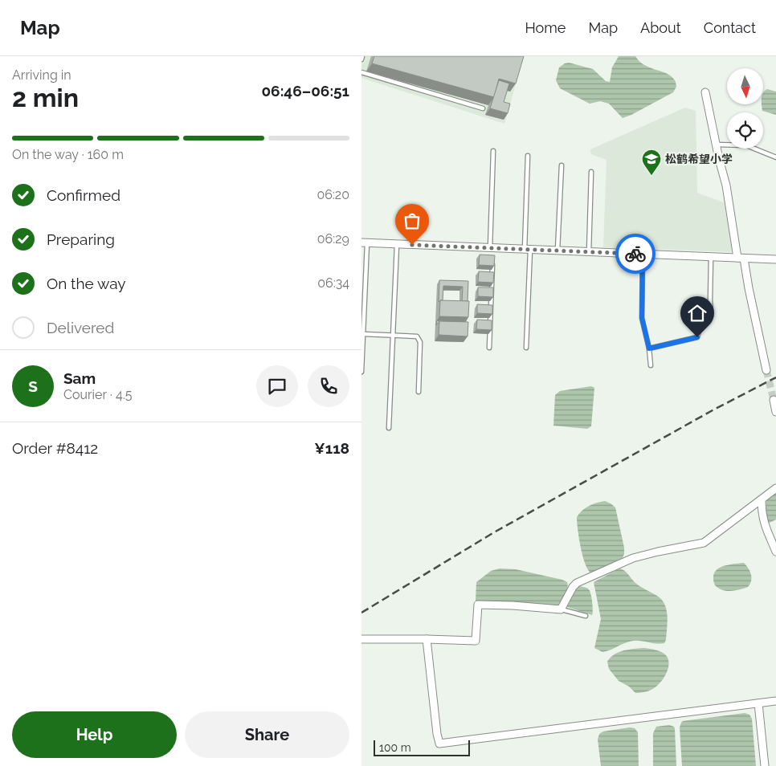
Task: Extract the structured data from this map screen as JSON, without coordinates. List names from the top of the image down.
{
  "places": {
    "school or university": ["松鹤希望小学"]
  },
  "scale_bar": "100 m",
  "north": "bottom",
  "page": {
    "header": "Map",
    "nav": [
      "Home",
      "Map",
      "About",
      "Contact"
    ],
    "heading": ["2 min", "Arriving in", "06:46–06:51"],
    "panel": [
      "Sam",
      "Courier · 4.5",
      "Order #8412",
      "¥118"
    ],
    "bar": "On the way · 160 m",
    "list": [
      ["Confirmed", "06:20"],
      ["Preparing", "06:29"],
      ["On the way", "06:34"],
      "Delivered"
    ],
    "round": "S",
    "buttons": ["Help", "Share"],
    "scale": "100 m"
  }
}
